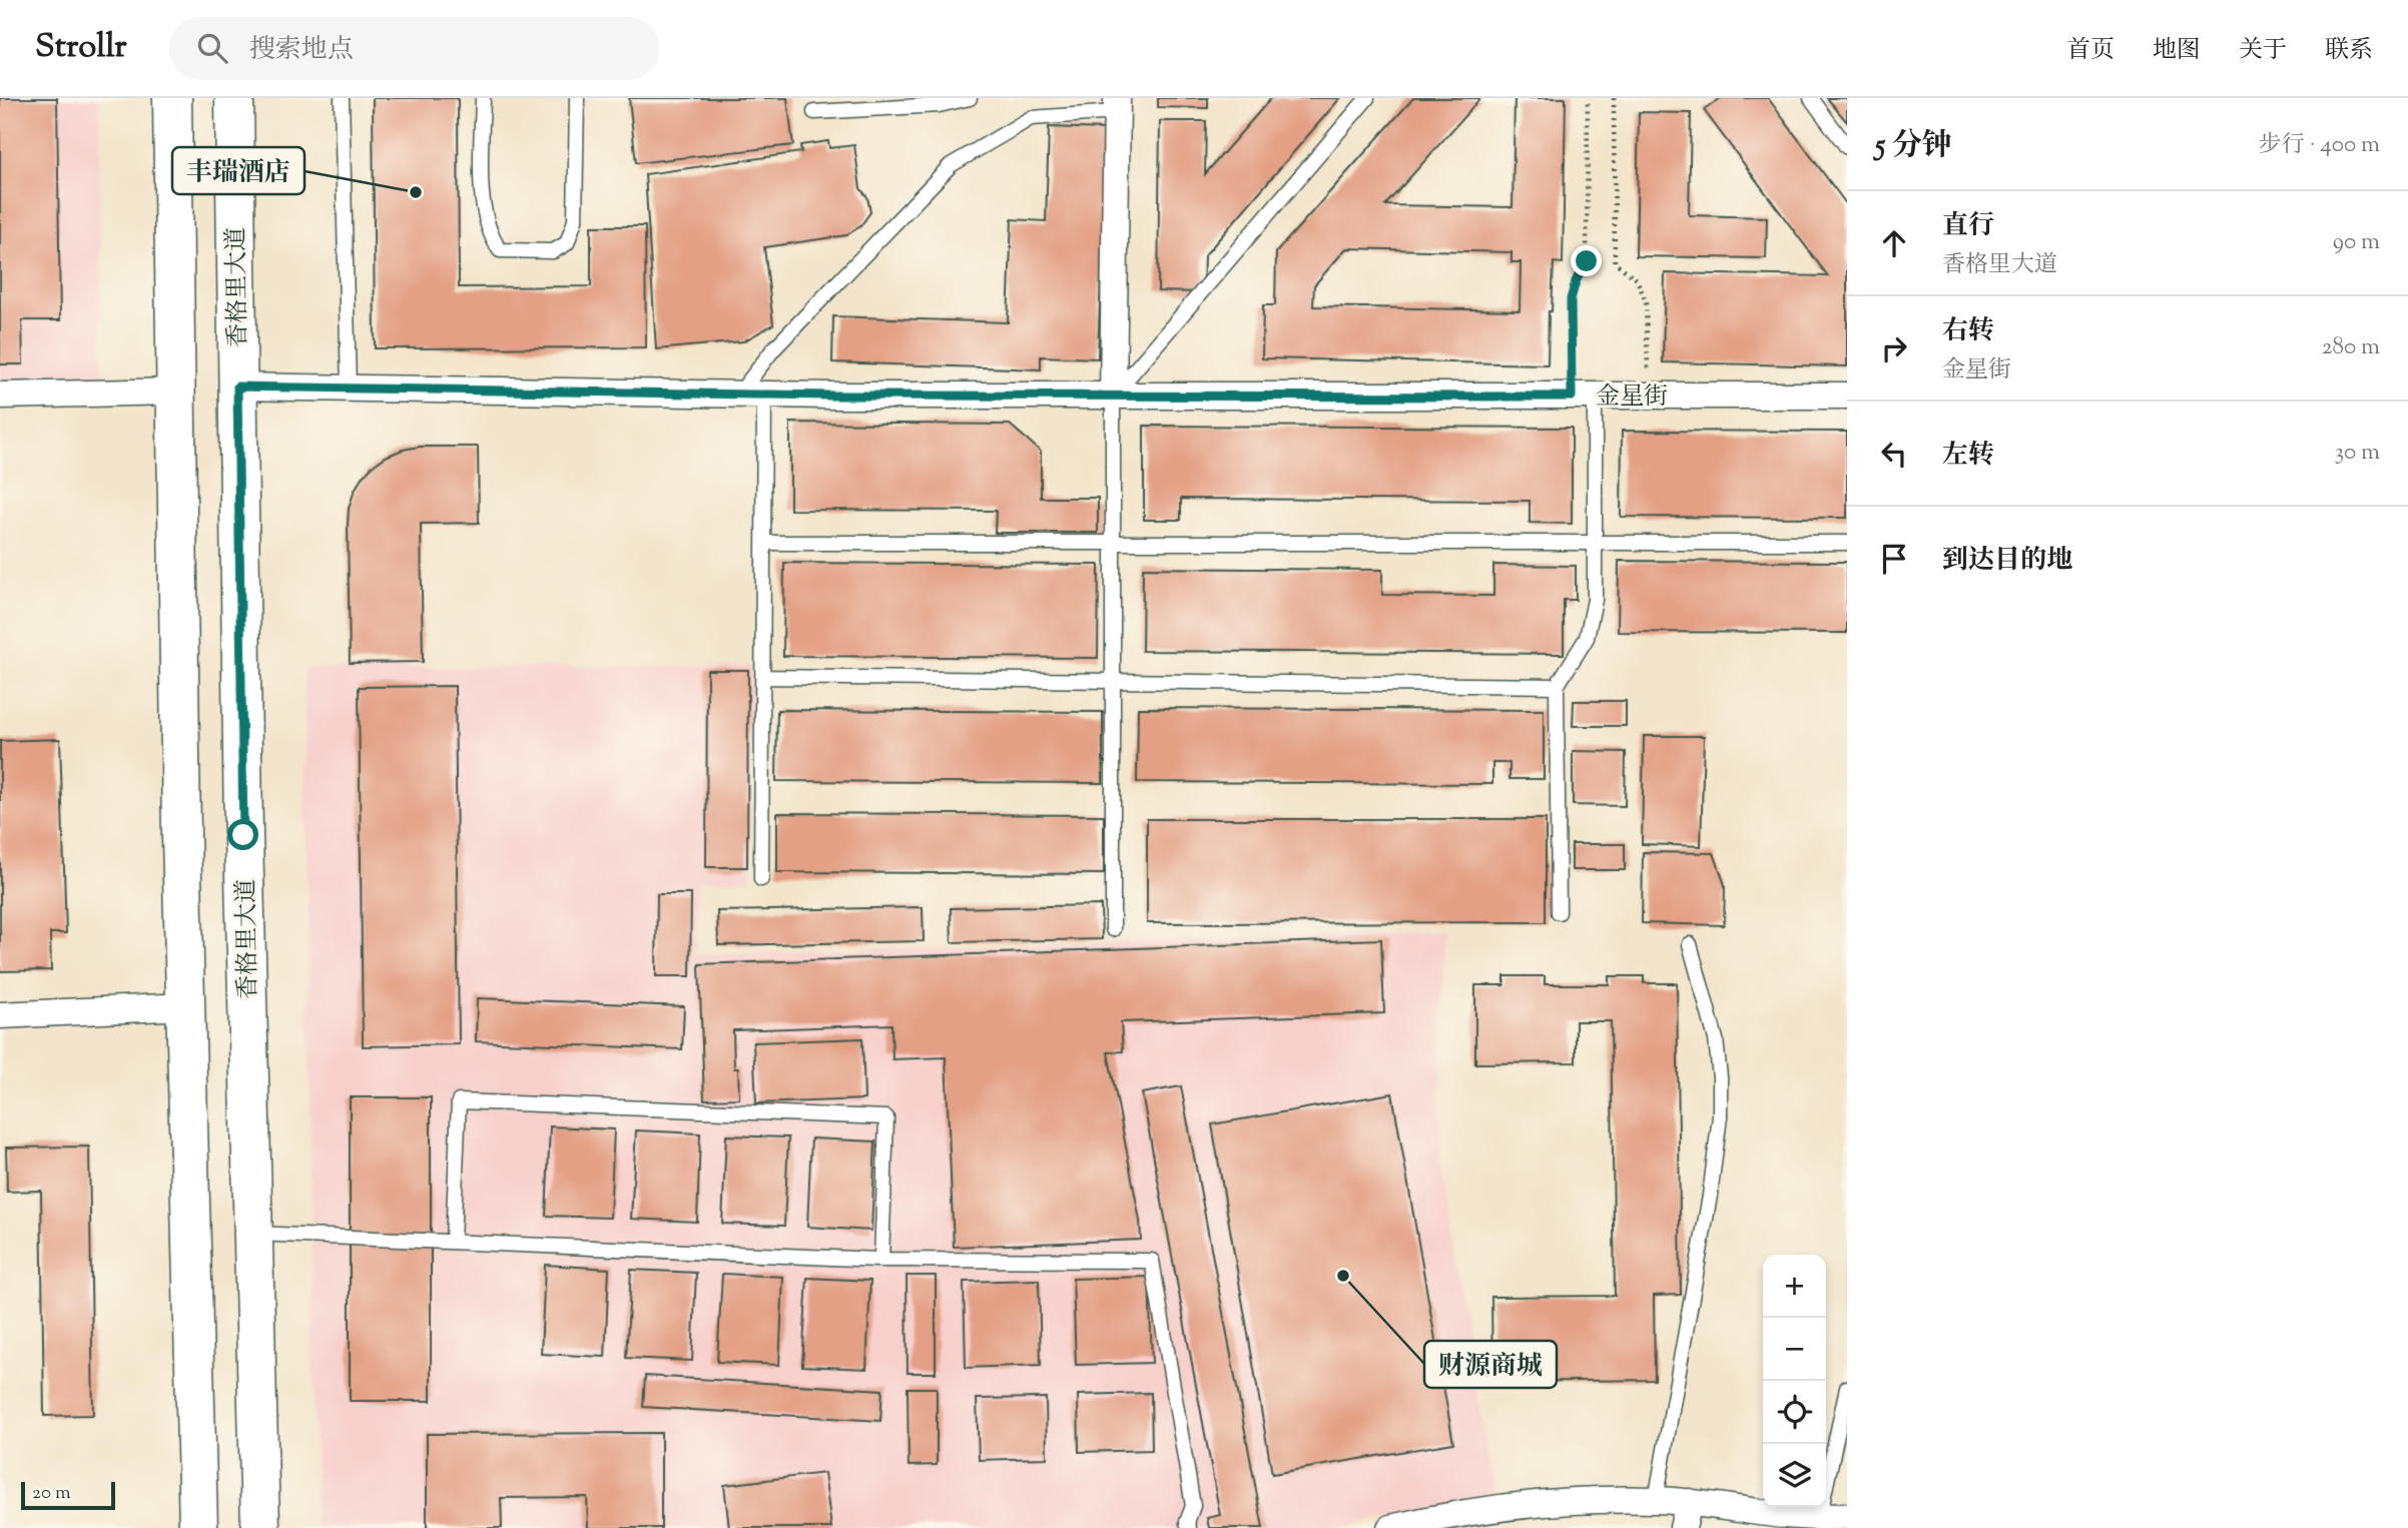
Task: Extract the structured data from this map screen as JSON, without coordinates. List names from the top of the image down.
{
  "streets": {
    "main road": ["香格里大道"],
    "street": ["金星街"]
  },
  "crossings": [
    ["香格里大道", "金星街"]
  ],
  "places": ["丰瑞酒店", "财源商城"],
  "scale_bar": "20 m",
  "page": {
    "header": "Strollr",
    "search": "搜索地点",
    "nav": [
      "首页",
      "地图",
      "关于",
      "联系"
    ],
    "heading": ["5 分钟", "步行 · 400 m"],
    "list": [
      ["直行", "香格里大道", "90 m"],
      ["右转", "金星街", "280 m"],
      ["左转", "30 m"],
      "到达目的地"
    ],
    "map_buttons": ["+", "−"],
    "scale": "20 m"
  }
}
